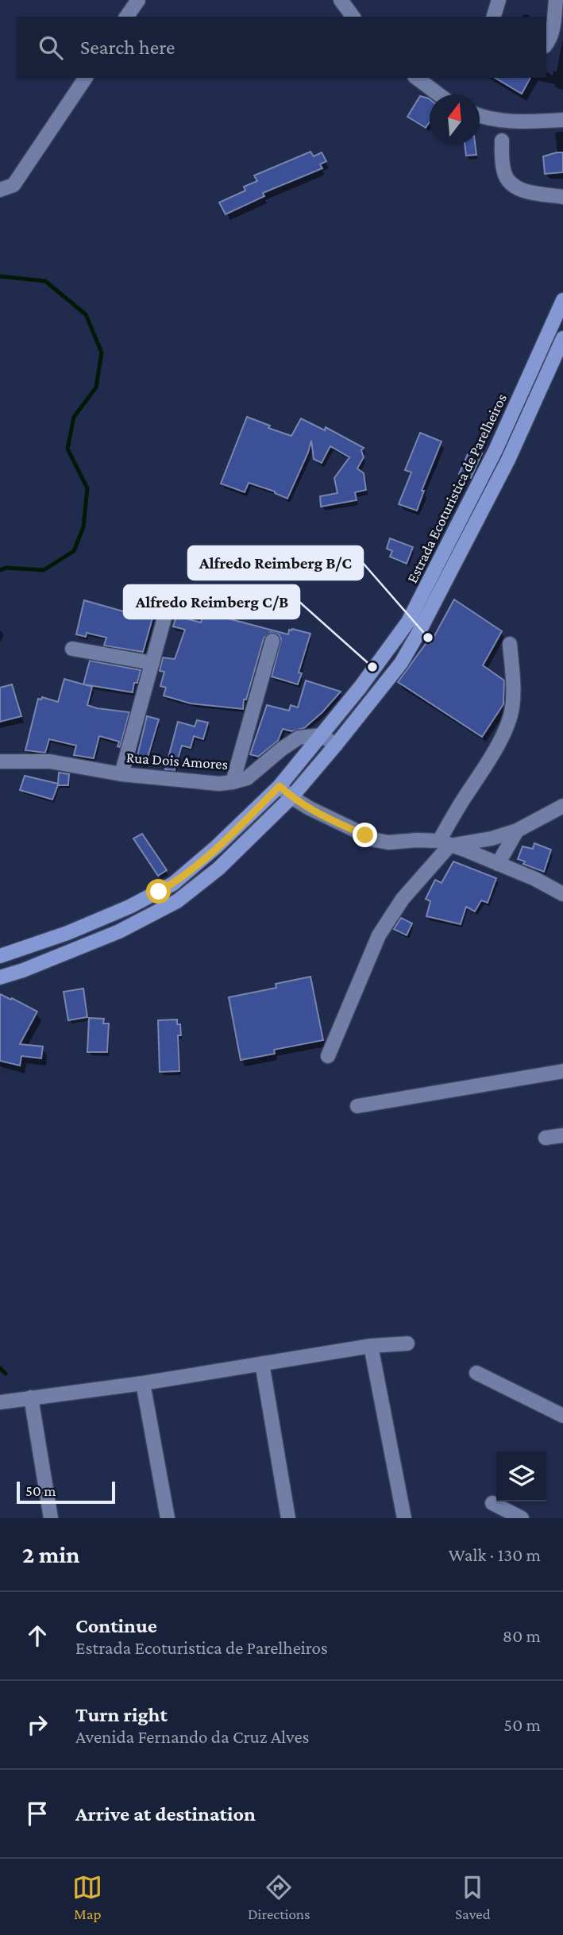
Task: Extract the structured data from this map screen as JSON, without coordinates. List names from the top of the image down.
{
  "streets": {
    "main road": ["Estrada Ecoturistica de Parelheiros"],
    "street": ["Rua Dois Amores"]
  },
  "crossings": [
    ["Estrada Ecoturistica de Parelheiros", "Rua Dois Amores"]
  ],
  "places": ["Alfredo Reimberg B/C", "Alfredo Reimberg C/B"],
  "scale_bar": "50 m",
  "north": "top",
  "page": {
    "search": "Search here",
    "scale": "50 m",
    "heading": ["2 min", "Walk · 130 m"],
    "list": [
      ["Continue", "Estrada Ecoturistica de Parelheiros", "80 m"],
      ["Turn right", "Avenida Fernando da Cruz Alves", "50 m"],
      "Arrive at destination"
    ],
    "nav": ["Map", "Directions", "Saved"]
  }
}
